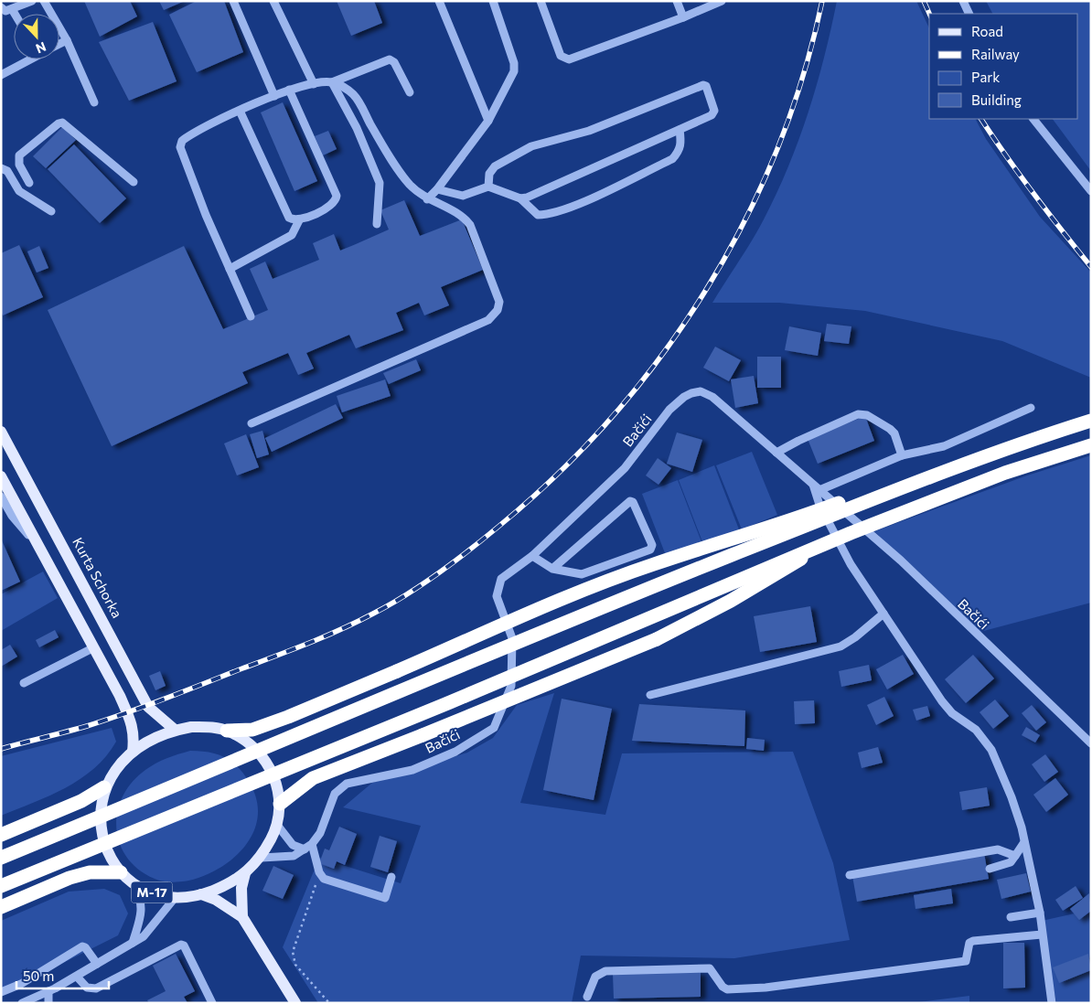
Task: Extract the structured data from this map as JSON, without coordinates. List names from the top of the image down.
{
  "streets": {
    "main road": ["Kurta Schorka", "M-17"],
    "street": ["Bačići"]
  },
  "crossings": [
    ["Bačići", "M-17"],
    ["Kurta Schorka", "M-17"]
  ],
  "legend": [
    "Road",
    "Railway",
    "Park",
    "Building"
  ],
  "scale_bar": "50 m",
  "north": "bottom"
}
